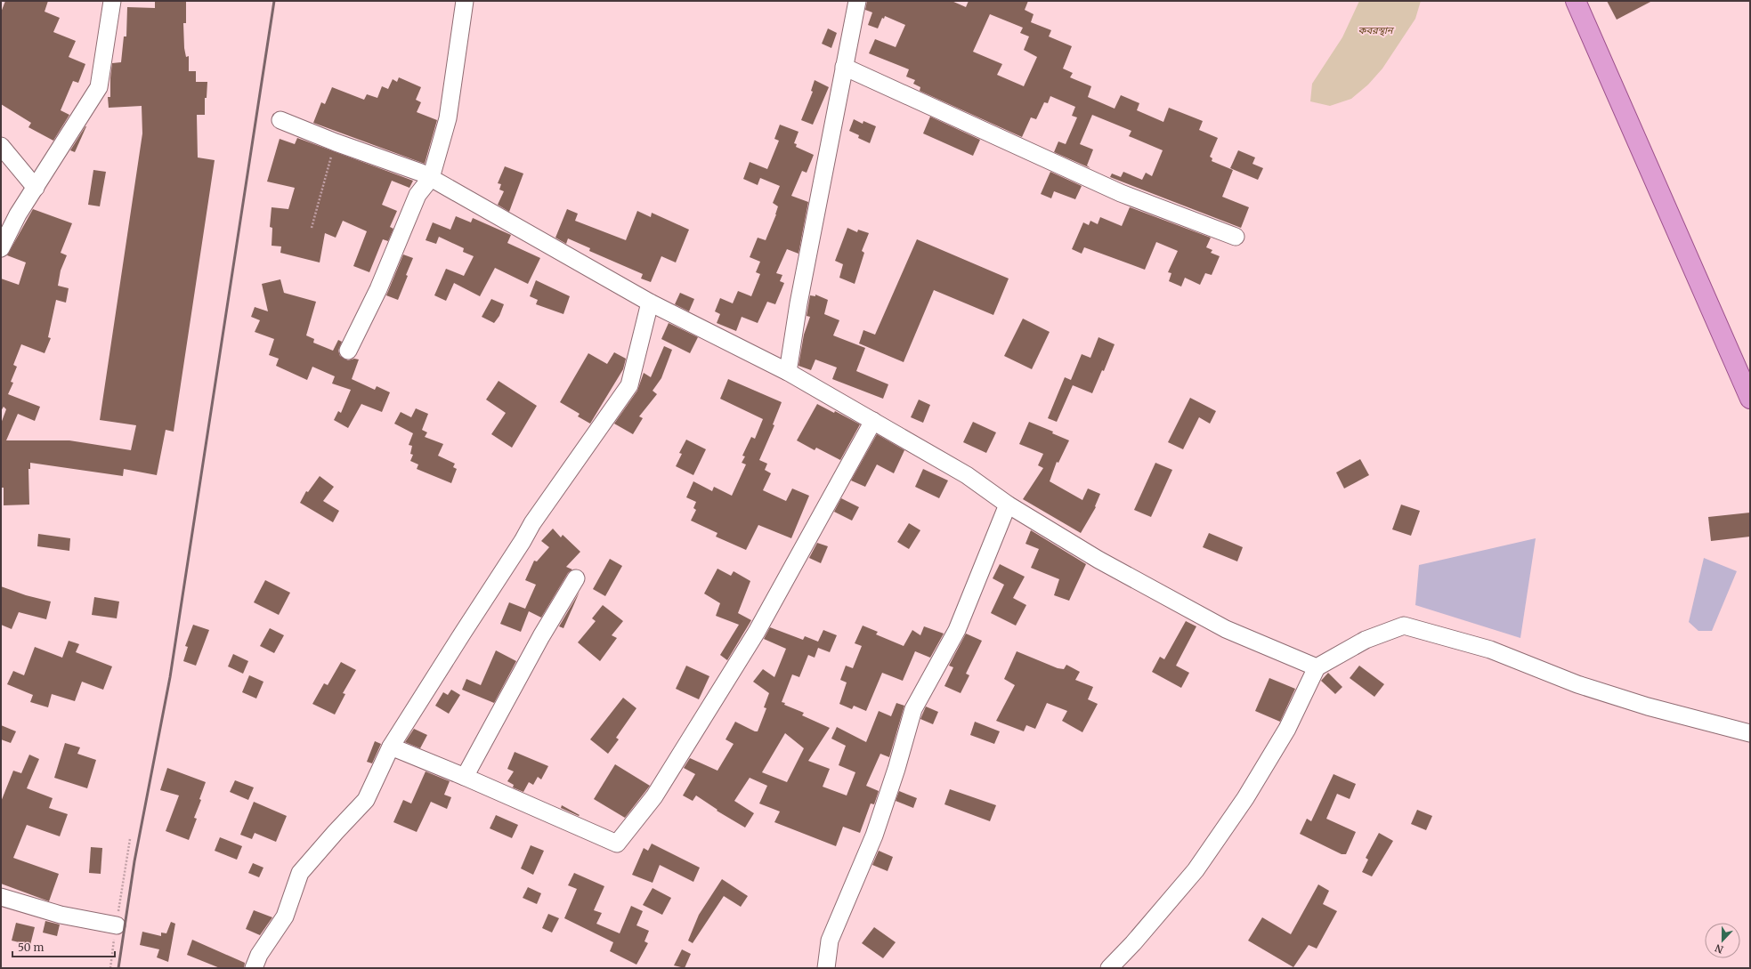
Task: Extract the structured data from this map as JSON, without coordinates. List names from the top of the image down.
{
  "parks": ["কবরস্থান"],
  "scale_bar": "50 m",
  "north": "bottom"
}
